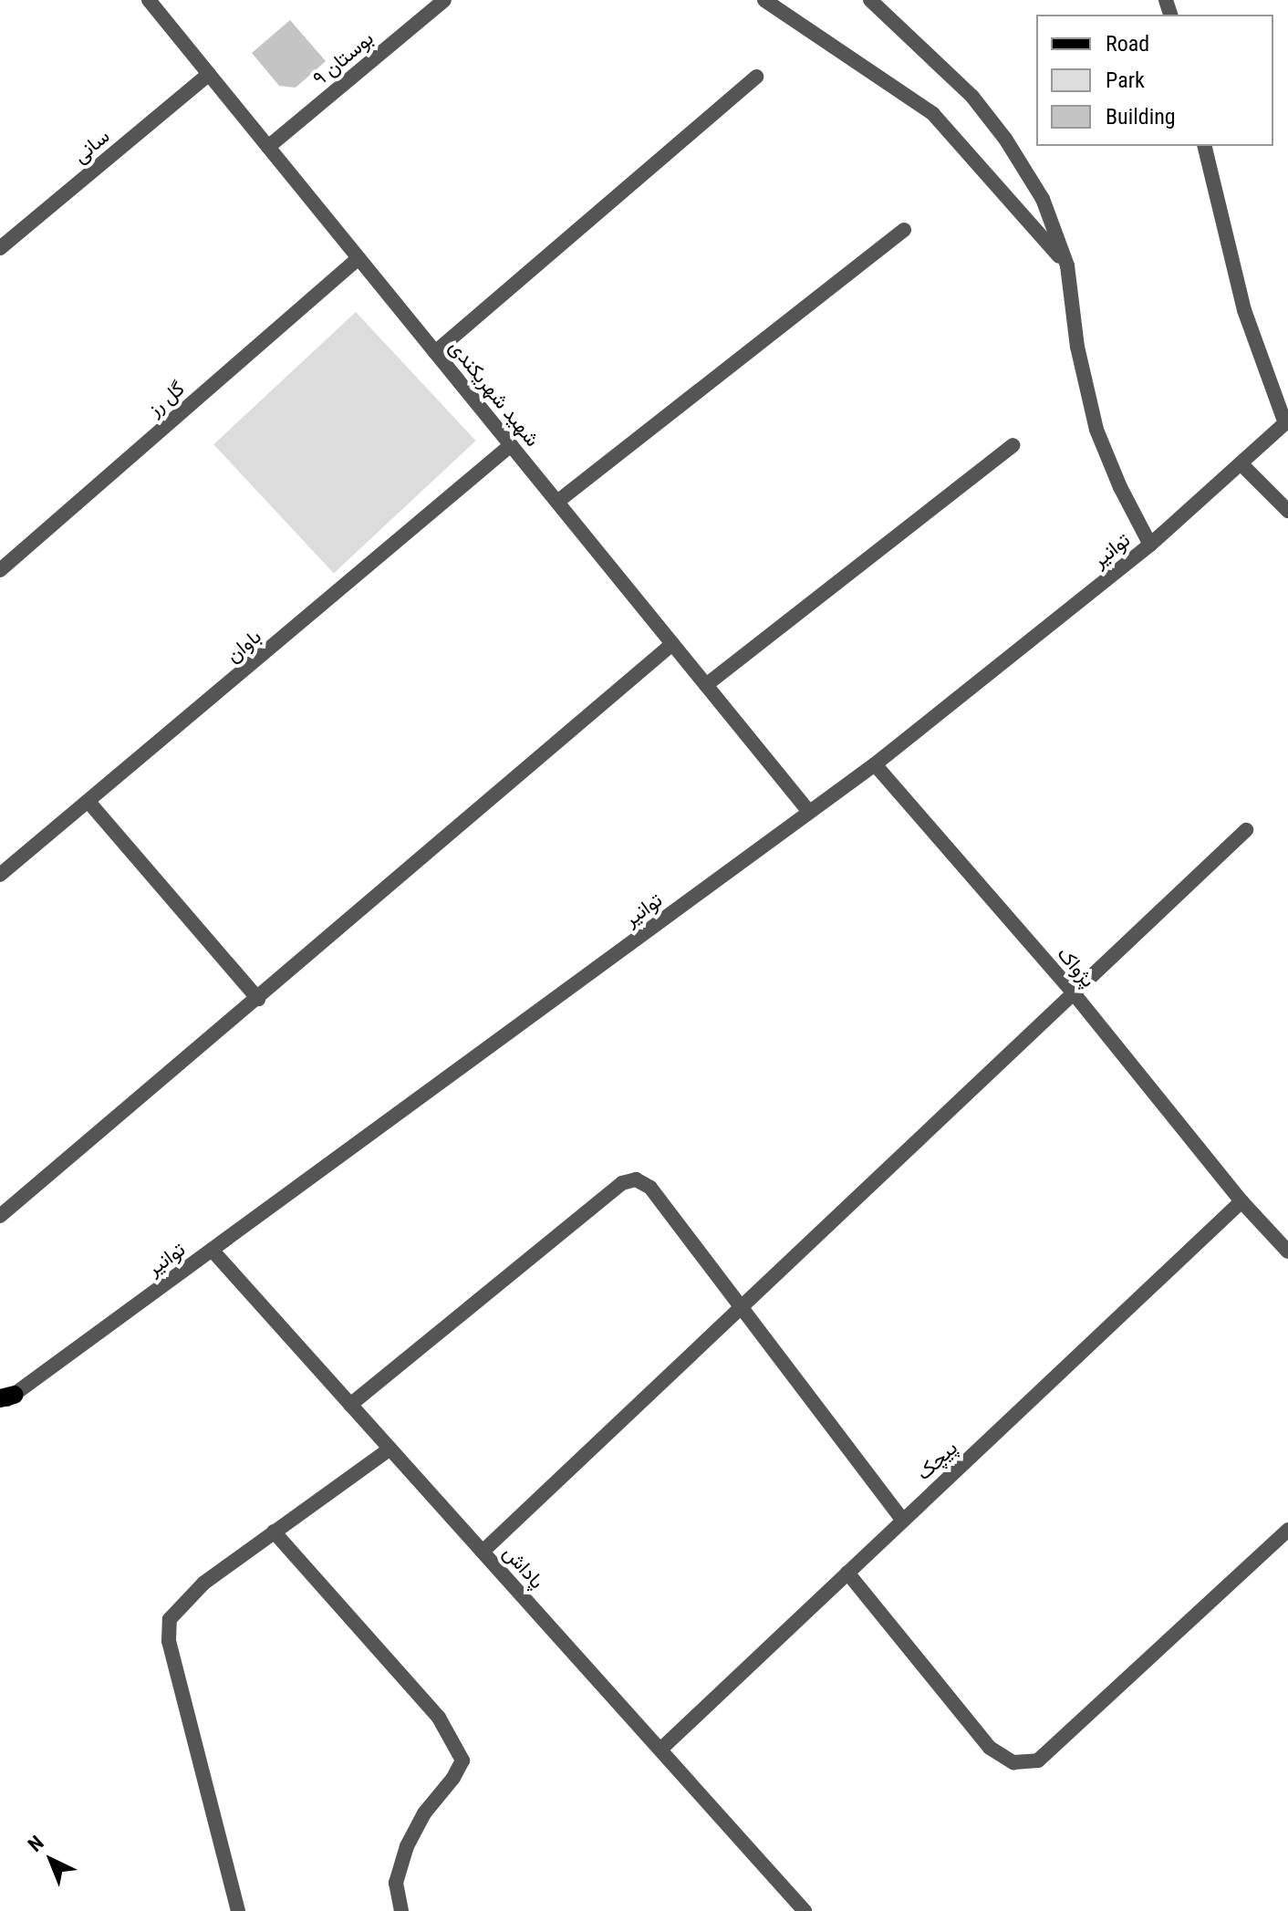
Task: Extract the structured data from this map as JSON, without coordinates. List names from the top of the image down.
{
  "streets": {
    "street": [
      "بوستان ۹",
      "سانی",
      "شهید شهریکندی",
      "گل رز",
      "توانیر",
      "باوان",
      "پژواک",
      "پیچک",
      "پاداش"
    ]
  },
  "crossings": [
    ["بوستان ۹", "شهید شهریکندی"],
    ["سانی", "شهید شهریکندی"],
    ["شهید شهریکندی", "گل رز"],
    ["شهید شهریکندی", "توانیر"],
    ["شهید شهریکندی", "باوان"],
    ["توانیر", "پژواک"],
    ["توانیر", "پاداش"],
    ["پژواک", "پیچک"],
    ["پیچک", "پاداش"]
  ],
  "legend": ["Road", "Park", "Building"],
  "north": "top left"
}
